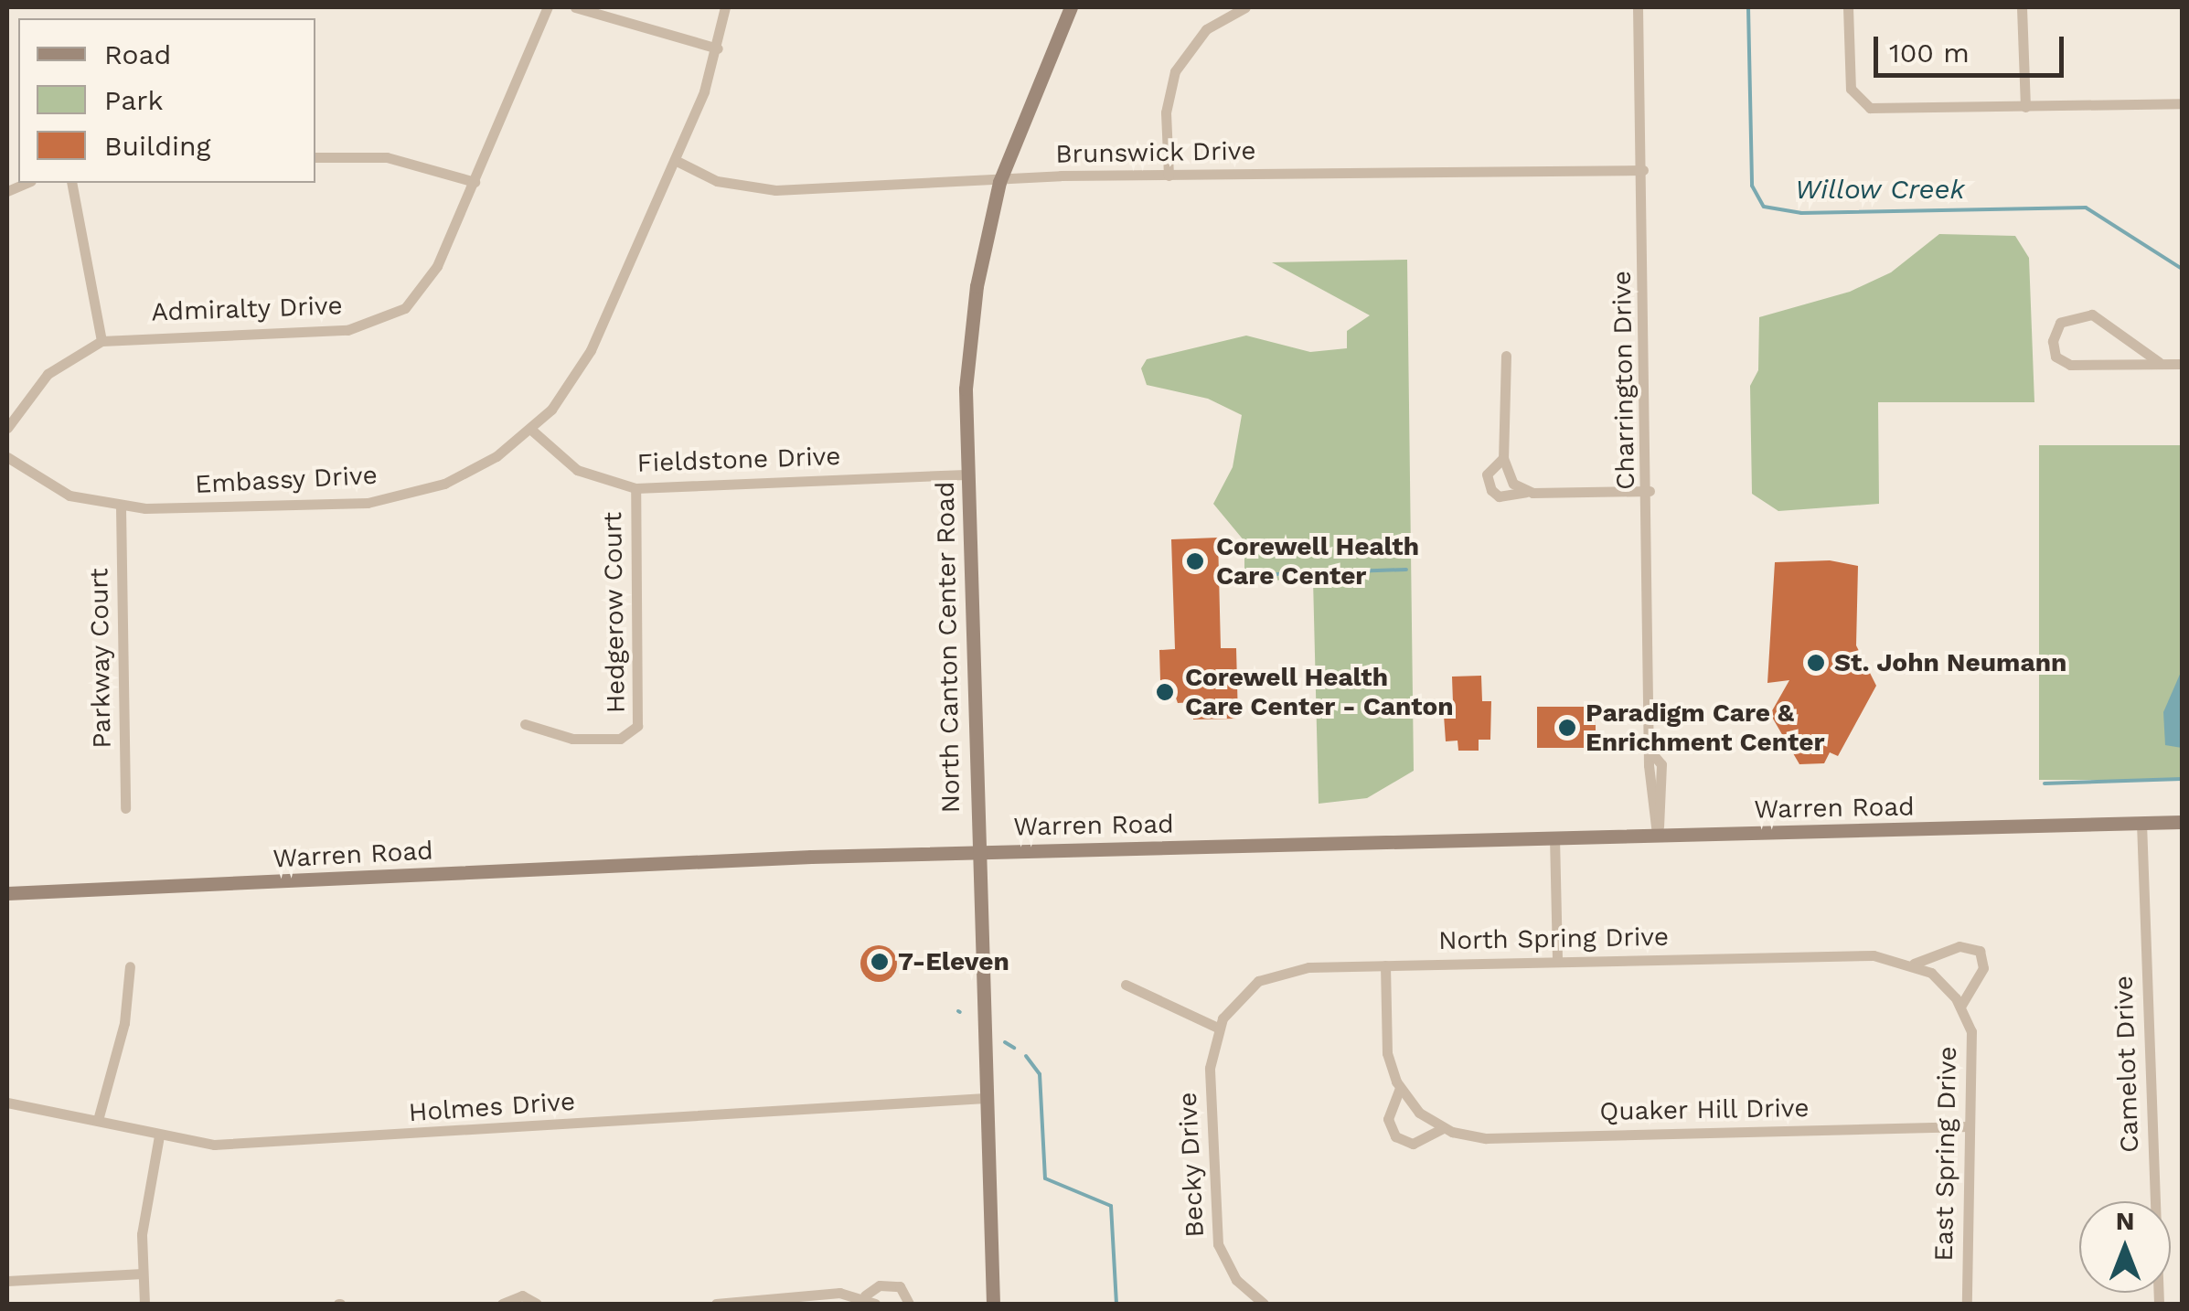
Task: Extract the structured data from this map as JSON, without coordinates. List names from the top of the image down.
{
  "streets": {
    "main road": ["North Canton Center Road", "Warren Road"],
    "street": [
      "Brunswick Drive",
      "Admiralty Drive",
      "Charrington Drive",
      "Fieldstone Drive",
      "Embassy Drive",
      "Hedgerow Court",
      "Parkway Court",
      "North Spring Drive",
      "Camelot Drive",
      "Holmes Drive",
      "Quaker Hill Drive",
      "East Spring Drive",
      "Becky Drive"
    ]
  },
  "crossings": [
    ["Brunswick Drive", "Charrington Drive"],
    ["Brunswick Drive", "Embassy Drive"],
    ["Brunswick Drive", "North Canton Center Road"],
    ["Charrington Drive", "Warren Road"],
    ["Fieldstone Drive", "Embassy Drive"],
    ["Fieldstone Drive", "Hedgerow Court"],
    ["Fieldstone Drive", "North Canton Center Road"],
    ["Embassy Drive", "Parkway Court"],
    ["North Canton Center Road", "Warren Road"],
    ["North Canton Center Road", "Holmes Drive"],
    ["Warren Road", "Camelot Drive"],
    ["North Spring Drive", "Quaker Hill Drive"],
    ["North Spring Drive", "East Spring Drive"],
    ["North Spring Drive", "Becky Drive"],
    ["Quaker Hill Drive", "East Spring Drive"]
  ],
  "water": ["Willow Creek"],
  "places": [
    "Corewell Health Care Center",
    "St. John Neumann",
    "Corewell Health Care Center - Canton",
    "Paradigm Care & Enrichment Center",
    "7-Eleven"
  ],
  "legend": ["Road", "Park", "Building"],
  "scale_bar": "100 m",
  "north": "top"
}
